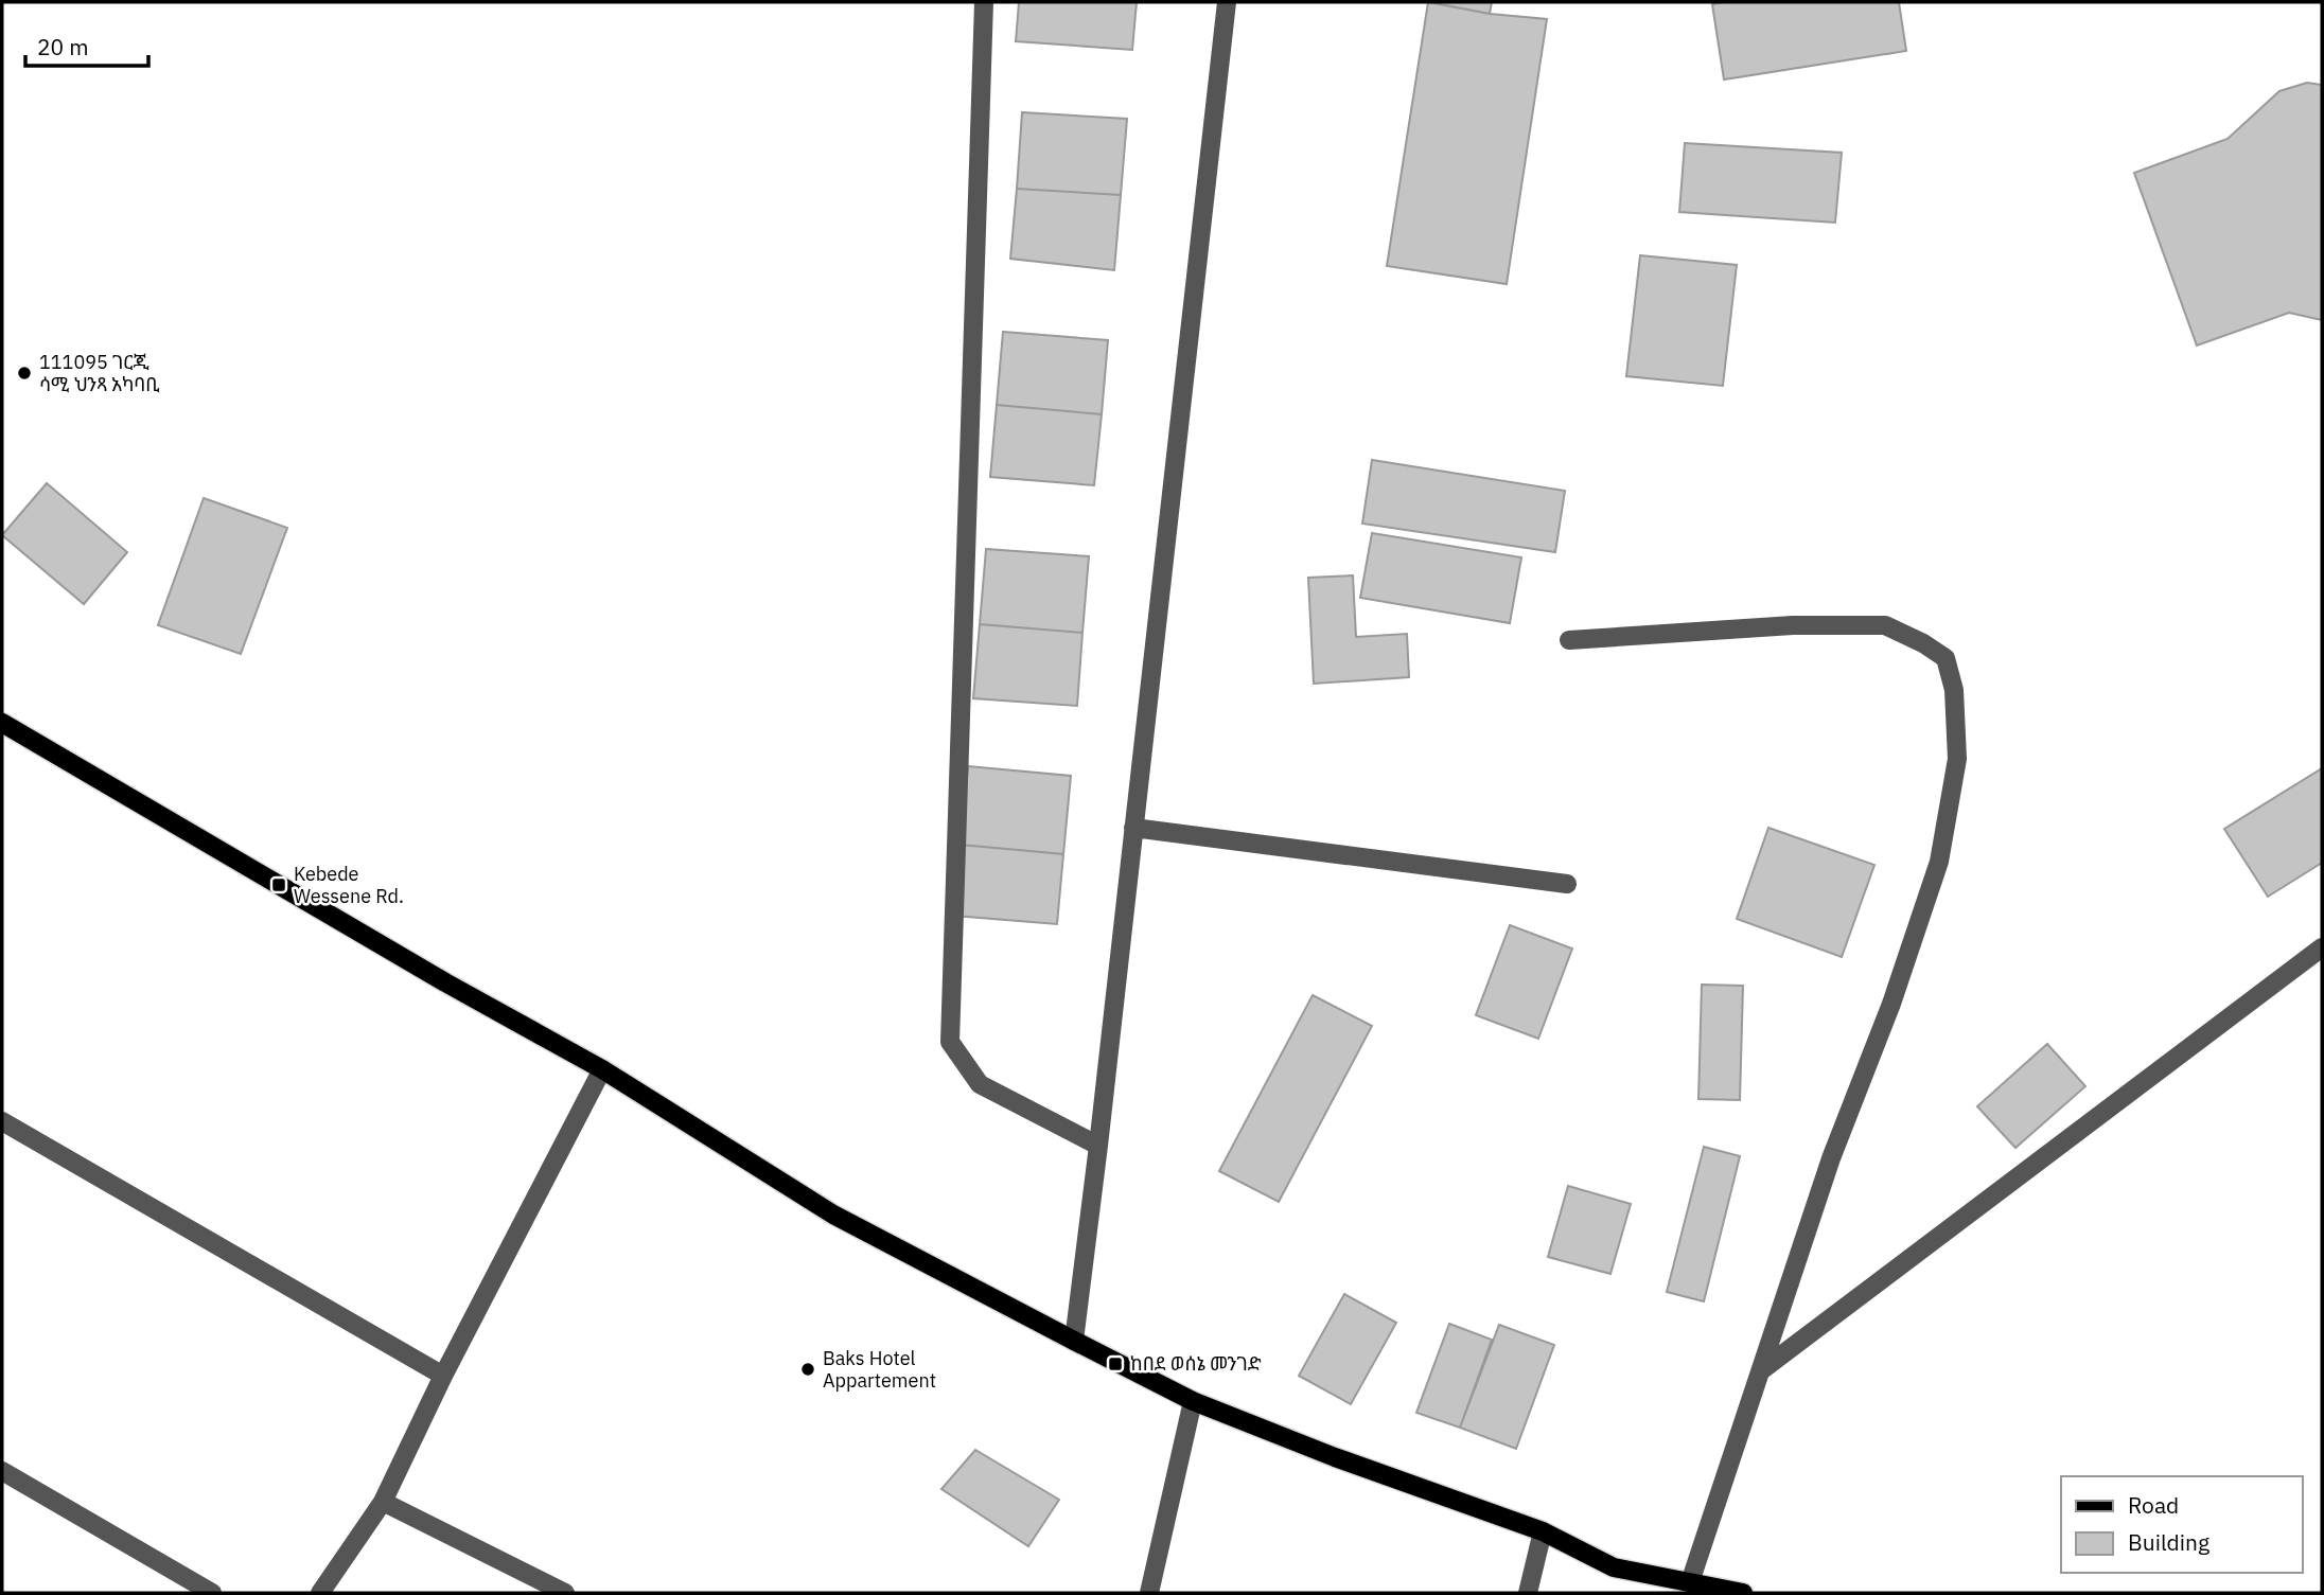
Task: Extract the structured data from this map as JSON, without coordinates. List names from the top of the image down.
{
  "places": {
    "other": ["111095 ገርጂ ሳሚ ህንጻ አካባቢ", "Baks Hotel Appartement"],
    "transit": ["Kebede Wessene Rd.", "ከበደ ወሰኔ መንገድ"]
  },
  "legend": ["Road", "Building"],
  "scale_bar": "20 m"
}
